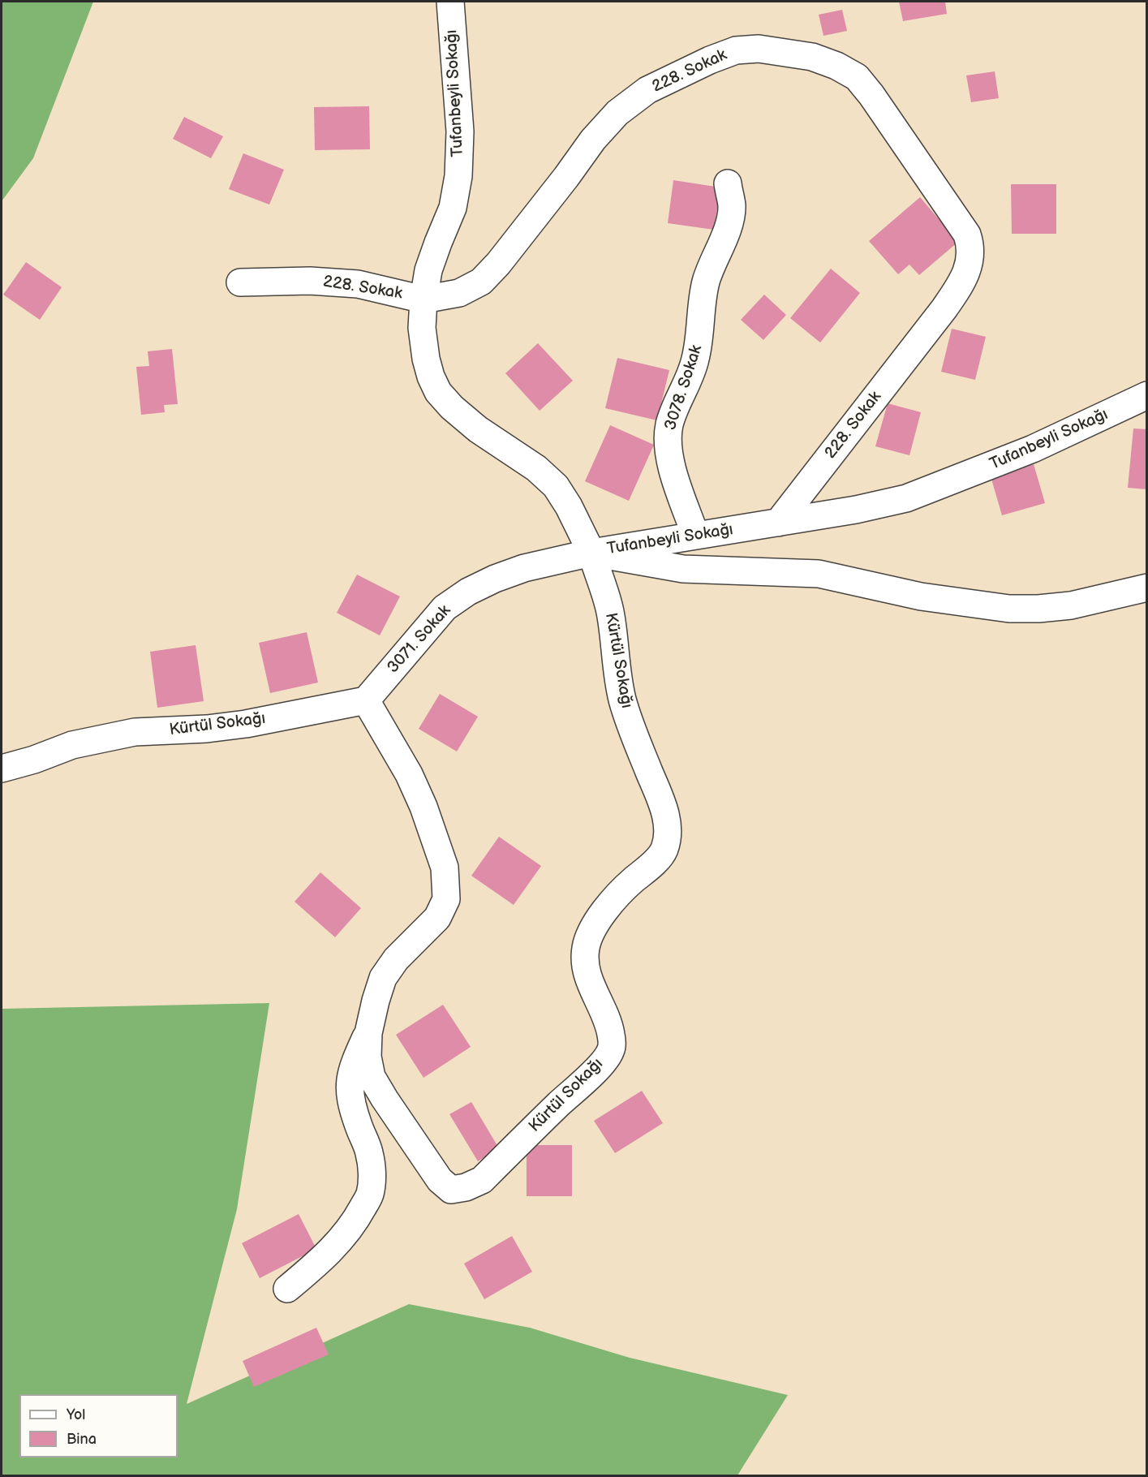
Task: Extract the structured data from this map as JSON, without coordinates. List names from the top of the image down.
{
  "streets": {
    "street": [
      "228. Sokak",
      "Tufanbeyli Sokağı",
      "3078. Sokak",
      "3071. Sokak",
      "Kürtül Sokağı"
    ]
  },
  "crossings": [
    ["228. Sokak", "Tufanbeyli Sokağı"],
    ["Tufanbeyli Sokağı", "3078. Sokak"],
    ["Tufanbeyli Sokağı", "3071. Sokak"],
    ["Tufanbeyli Sokağı", "Kürtül Sokağı"],
    ["3071. Sokak", "Kürtül Sokağı"]
  ],
  "legend": ["Yol", "Bina"]
}
